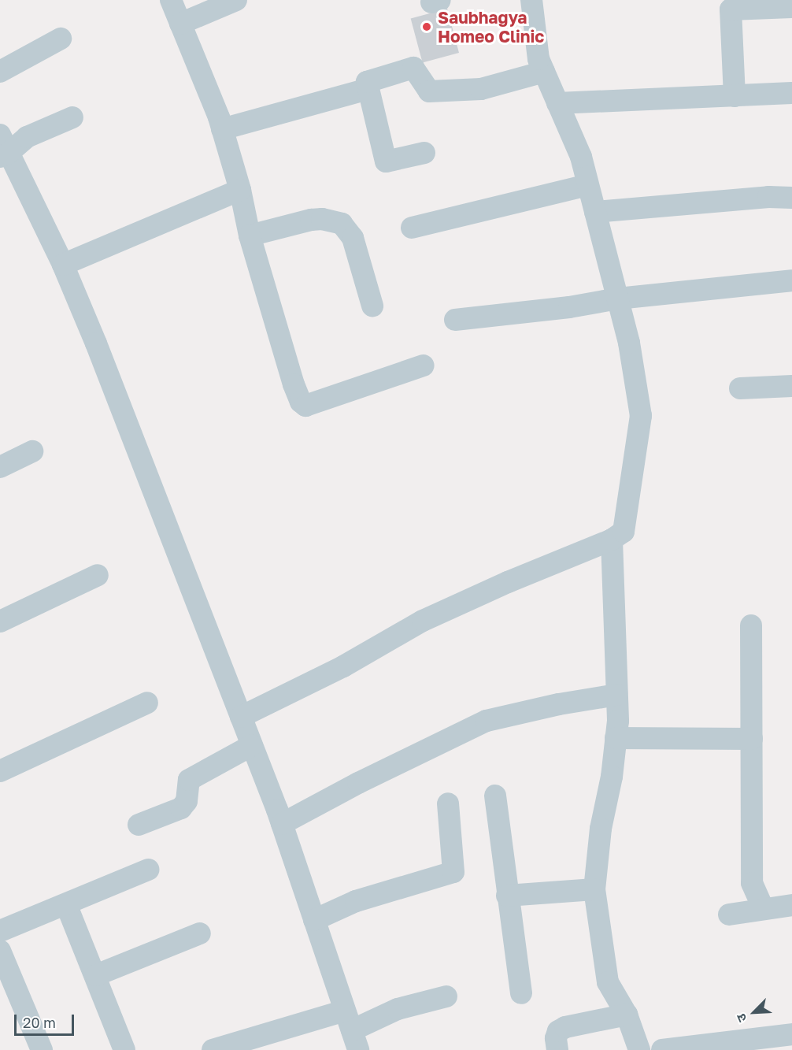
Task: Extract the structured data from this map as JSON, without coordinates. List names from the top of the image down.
{
  "places": ["Saubhagya Homeo Clinic"],
  "scale_bar": "20 m",
  "north": "bottom left"
}
